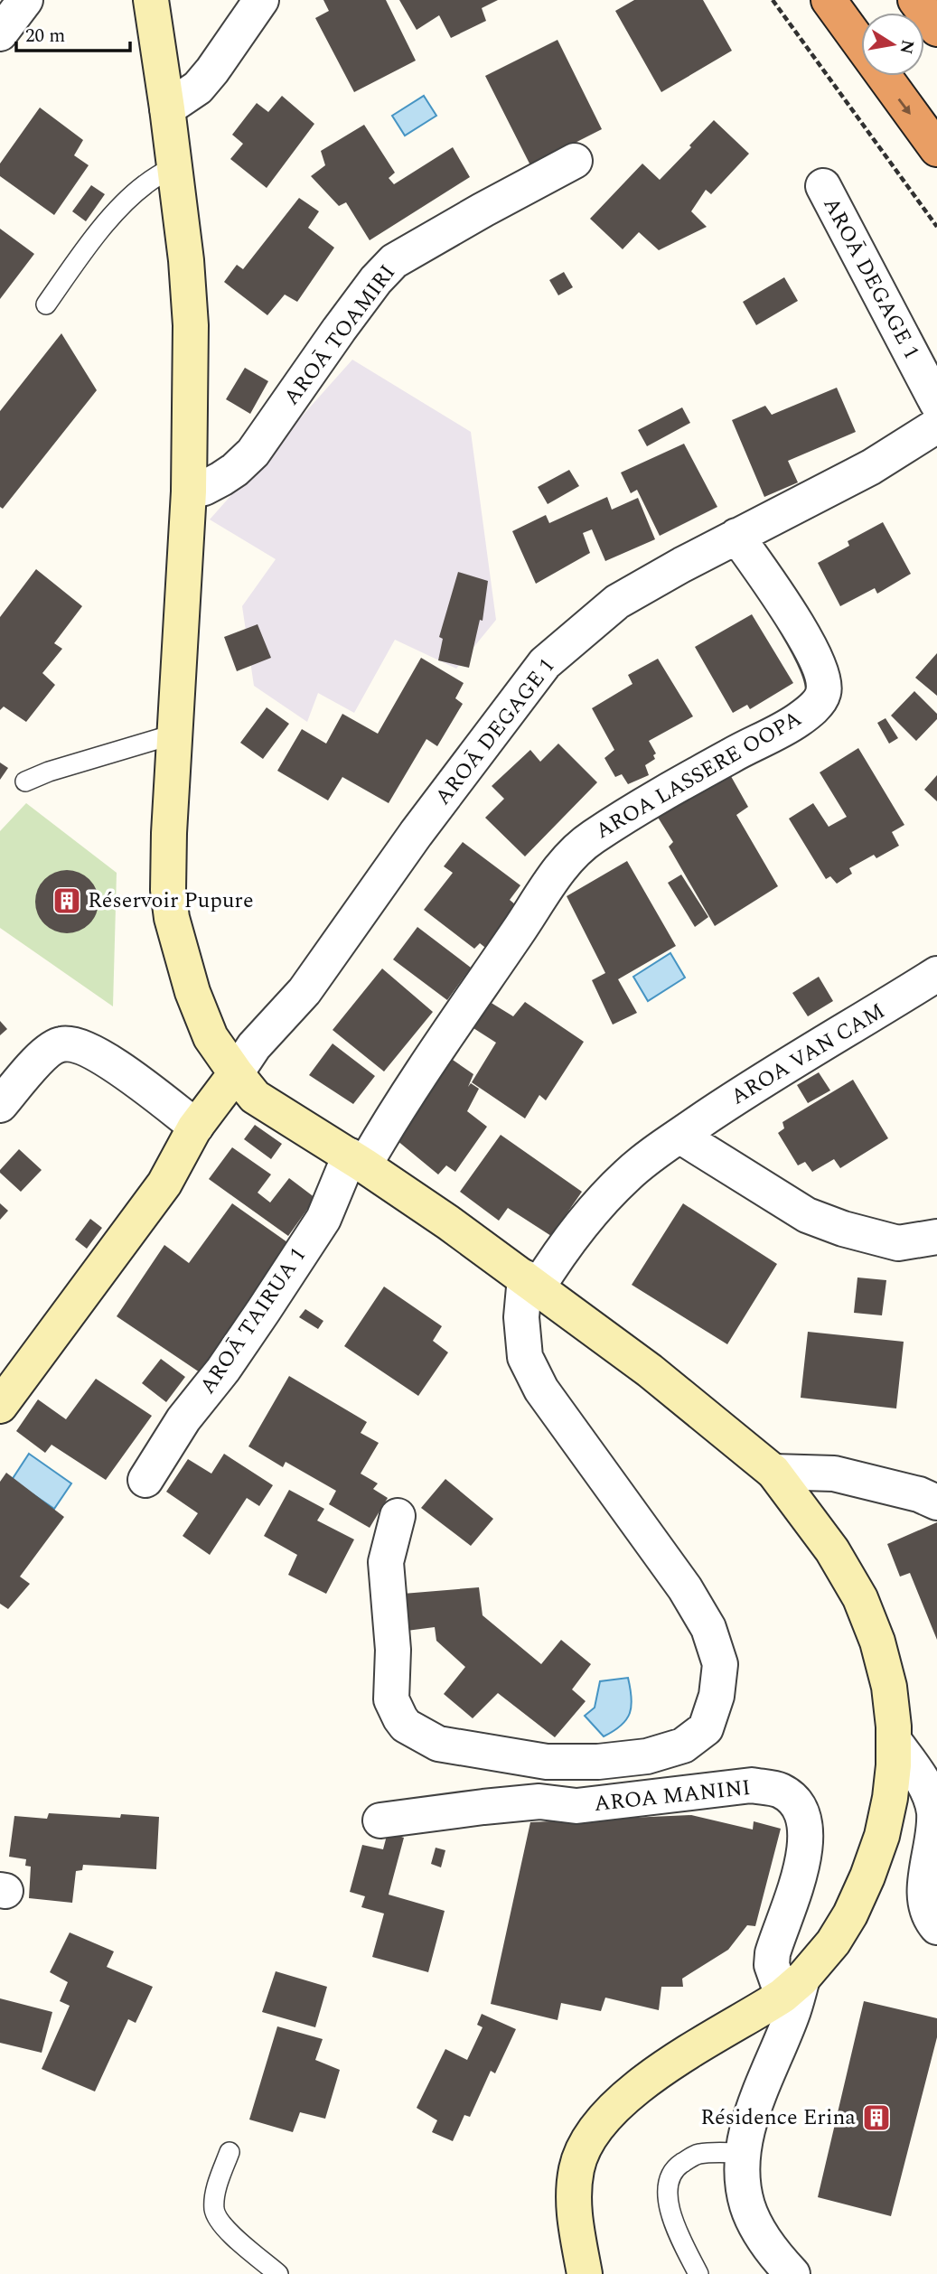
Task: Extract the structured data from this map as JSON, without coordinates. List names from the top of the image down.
{
  "streets": {
    "street": [
      "AROĀ DEGAGE 1",
      "AROĀ TOAMIRI",
      "AROA LASSERE OOPA",
      "AROA VAN CAM",
      "AROĀ TAIRUA 1",
      "AROA MANINI"
    ]
  },
  "crossings": [
    ["AROĀ DEGAGE 1", "AROA LASSERE OOPA"],
    ["AROA LASSERE OOPA", "AROĀ TAIRUA 1"]
  ],
  "places": {
    "building": ["Réservoir Pupure", "Résidence Erina"]
  },
  "scale_bar": "20 m",
  "north": "right"
}
